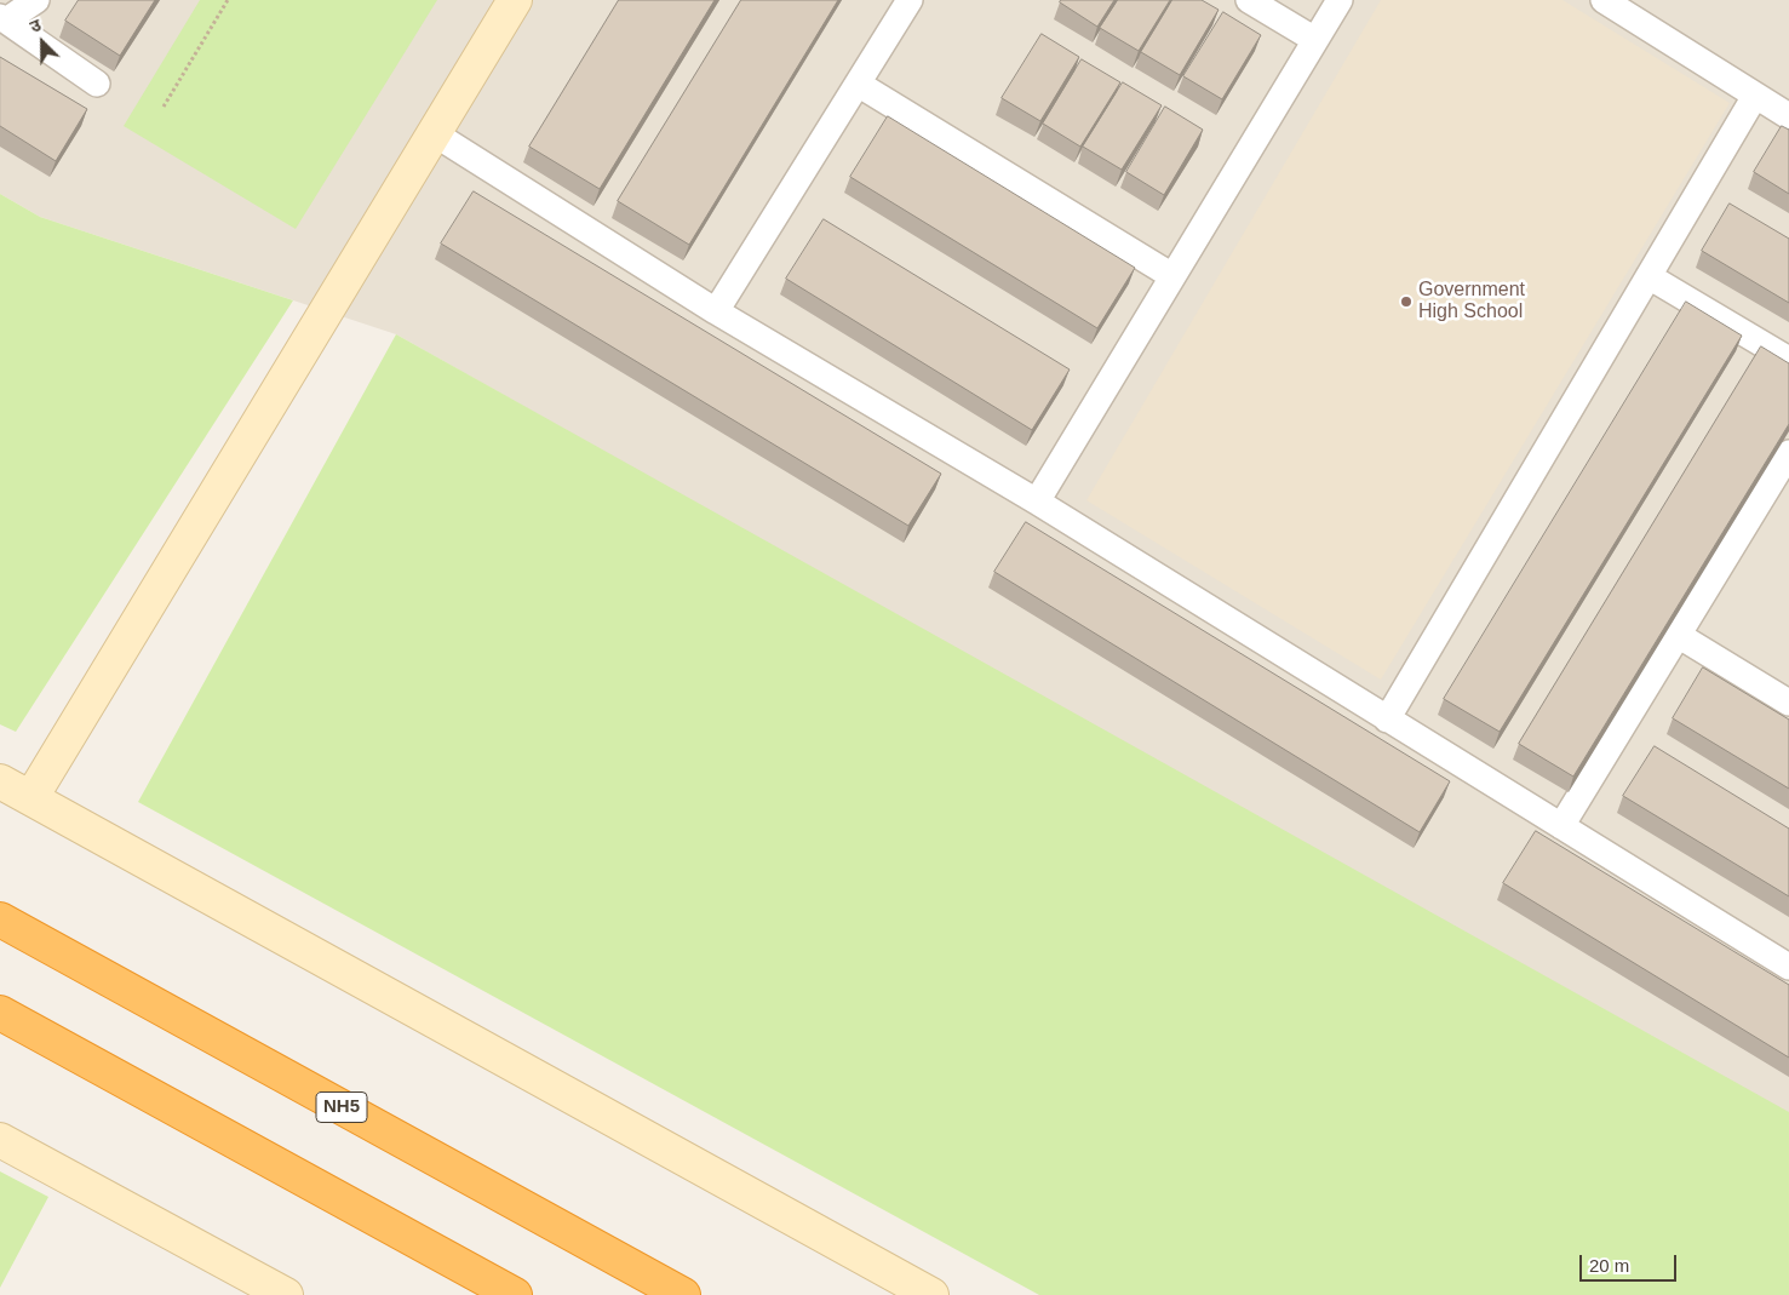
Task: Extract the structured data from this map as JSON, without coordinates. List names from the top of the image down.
{
  "streets": {
    "highway": ["NH5"]
  },
  "places": ["Government High School"],
  "scale_bar": "20 m",
  "north": "top left"
}
